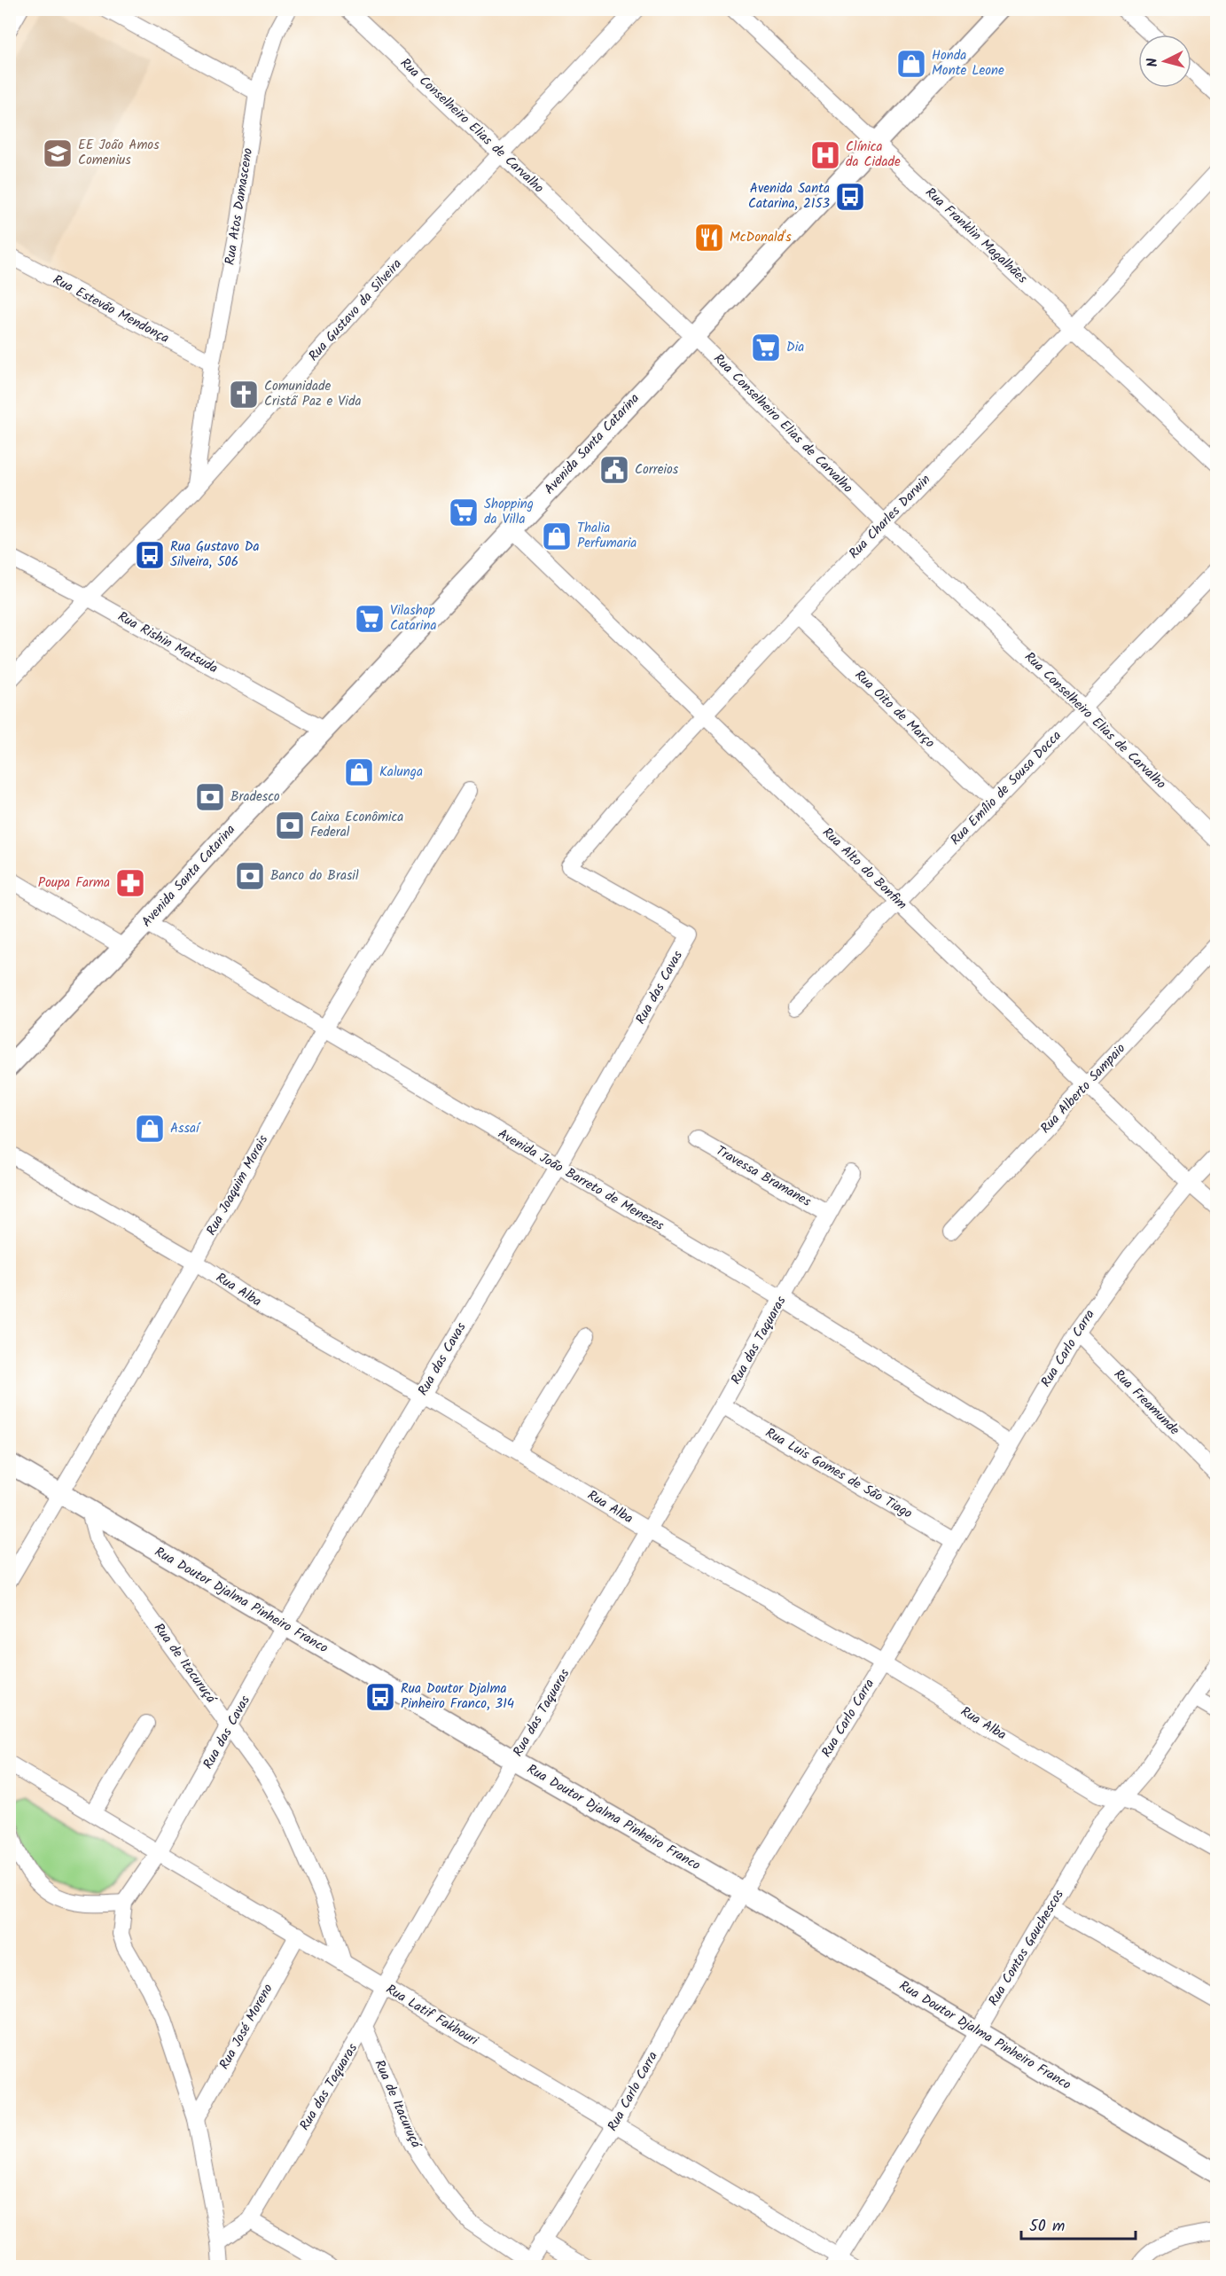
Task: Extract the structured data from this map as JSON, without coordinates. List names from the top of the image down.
{
  "streets": {
    "street": [
      "Rua Conselheiro Elias de Carvalho",
      "Rua Atos Damasceno",
      "Rua Franklin Magalhães",
      "Rua Estevão Mendonça",
      "Rua Gustavo da Silveira",
      "Avenida Santa Catarina",
      "Rua Charles Darwin",
      "Rua Rishin Matsuda",
      "Rua Oito de Março",
      "Rua Emílio de Sousa Docca",
      "Rua Alto do Bonfim",
      "Rua das Cavas",
      "Rua Alberto Sampaio",
      "Travessa Bramanes",
      "Avenida João Barreto de Menezes",
      "Rua Joaquim Morais",
      "Rua Alba",
      "Rua das Taquaras",
      "Rua Carlo Carra",
      "Rua Freamunde",
      "Rua Luis Gomes de São Tiago",
      "Rua Doutor Djalma Pinheiro Franco",
      "Rua de Itacuruçá",
      "Rua Contos Gauchescos",
      "Rua Latif Fakhouri",
      "Rua José Moreno"
    ]
  },
  "crossings": [
    ["Rua Conselheiro Elias de Carvalho", "Rua Gustavo da Silveira"],
    ["Rua Conselheiro Elias de Carvalho", "Avenida Santa Catarina"],
    ["Rua Conselheiro Elias de Carvalho", "Rua Charles Darwin"],
    ["Rua Conselheiro Elias de Carvalho", "Rua Emílio de Sousa Docca"],
    ["Rua Atos Damasceno", "Rua Estevão Mendonça"],
    ["Rua Atos Damasceno", "Rua Gustavo da Silveira"],
    ["Rua Franklin Magalhães", "Avenida Santa Catarina"],
    ["Rua Franklin Magalhães", "Rua Charles Darwin"],
    ["Rua Gustavo da Silveira", "Rua Rishin Matsuda"],
    ["Avenida Santa Catarina", "Rua Rishin Matsuda"],
    ["Avenida Santa Catarina", "Rua Alto do Bonfim"],
    ["Avenida Santa Catarina", "Avenida João Barreto de Menezes"],
    ["Rua Charles Darwin", "Rua Oito de Março"],
    ["Rua Charles Darwin", "Rua Alto do Bonfim"],
    ["Rua Charles Darwin", "Rua das Cavas"],
    ["Rua Oito de Março", "Rua Emílio de Sousa Docca"],
    ["Rua Emílio de Sousa Docca", "Rua Alto do Bonfim"],
    ["Rua Alto do Bonfim", "Rua Alberto Sampaio"],
    ["Rua Alto do Bonfim", "Rua Carlo Carra"],
    ["Rua das Cavas", "Avenida João Barreto de Menezes"],
    ["Rua das Cavas", "Rua Alba"],
    ["Rua das Cavas", "Rua Doutor Djalma Pinheiro Franco"],
    ["Rua das Cavas", "Rua de Itacuruçá"],
    ["Rua das Cavas", "Rua Latif Fakhouri"],
    ["Travessa Bramanes", "Rua das Taquaras"],
    ["Avenida João Barreto de Menezes", "Rua Joaquim Morais"],
    ["Avenida João Barreto de Menezes", "Rua das Taquaras"],
    ["Avenida João Barreto de Menezes", "Rua Carlo Carra"],
    ["Rua Joaquim Morais", "Rua Alba"],
    ["Rua Joaquim Morais", "Rua Doutor Djalma Pinheiro Franco"],
    ["Rua Alba", "Rua das Taquaras"],
    ["Rua Alba", "Rua Carlo Carra"],
    ["Rua Alba", "Rua Contos Gauchescos"],
    ["Rua das Taquaras", "Rua Luis Gomes de São Tiago"],
    ["Rua das Taquaras", "Rua Doutor Djalma Pinheiro Franco"],
    ["Rua das Taquaras", "Rua de Itacuruçá"],
    ["Rua das Taquaras", "Rua Latif Fakhouri"],
    ["Rua Carlo Carra", "Rua Freamunde"],
    ["Rua Carlo Carra", "Rua Luis Gomes de São Tiago"],
    ["Rua Carlo Carra", "Rua Doutor Djalma Pinheiro Franco"],
    ["Rua Carlo Carra", "Rua de Itacuruçá"],
    ["Rua Carlo Carra", "Rua Latif Fakhouri"],
    ["Rua Doutor Djalma Pinheiro Franco", "Rua de Itacuruçá"],
    ["Rua Doutor Djalma Pinheiro Franco", "Rua Contos Gauchescos"],
    ["Rua de Itacuruçá", "Rua Latif Fakhouri"],
    ["Rua Contos Gauchescos", "Rua Latif Fakhouri"],
    ["Rua Latif Fakhouri", "Rua José Moreno"]
  ],
  "places": {
    "shop": [
      "Honda Monte Leone",
      "Thalia Perfumaria",
      "Kalunga",
      "Assaí"
    ],
    "school or university": ["EE João Amos Comenius"],
    "hospital": ["Clínica da Cidade"],
    "bus stop": ["Avenida Santa Catarina, 2153", "Rua Gustavo Da Silveira, 506", "Rua Doutor Djalma Pinheiro Franco, 314"],
    "restaurant": ["McDonald's"],
    "supermarket": ["Dia", "Shopping da Villa", "Vilashop Catarina"],
    "church": ["Comunidade Cristã Paz e Vida"],
    "public building": ["Correios"],
    "bank": ["Bradesco", "Caixa Econômica Federal", "Banco do Brasil"],
    "pharmacy": ["Poupa Farma"]
  },
  "scale_bar": "50 m",
  "north": "left"
}
